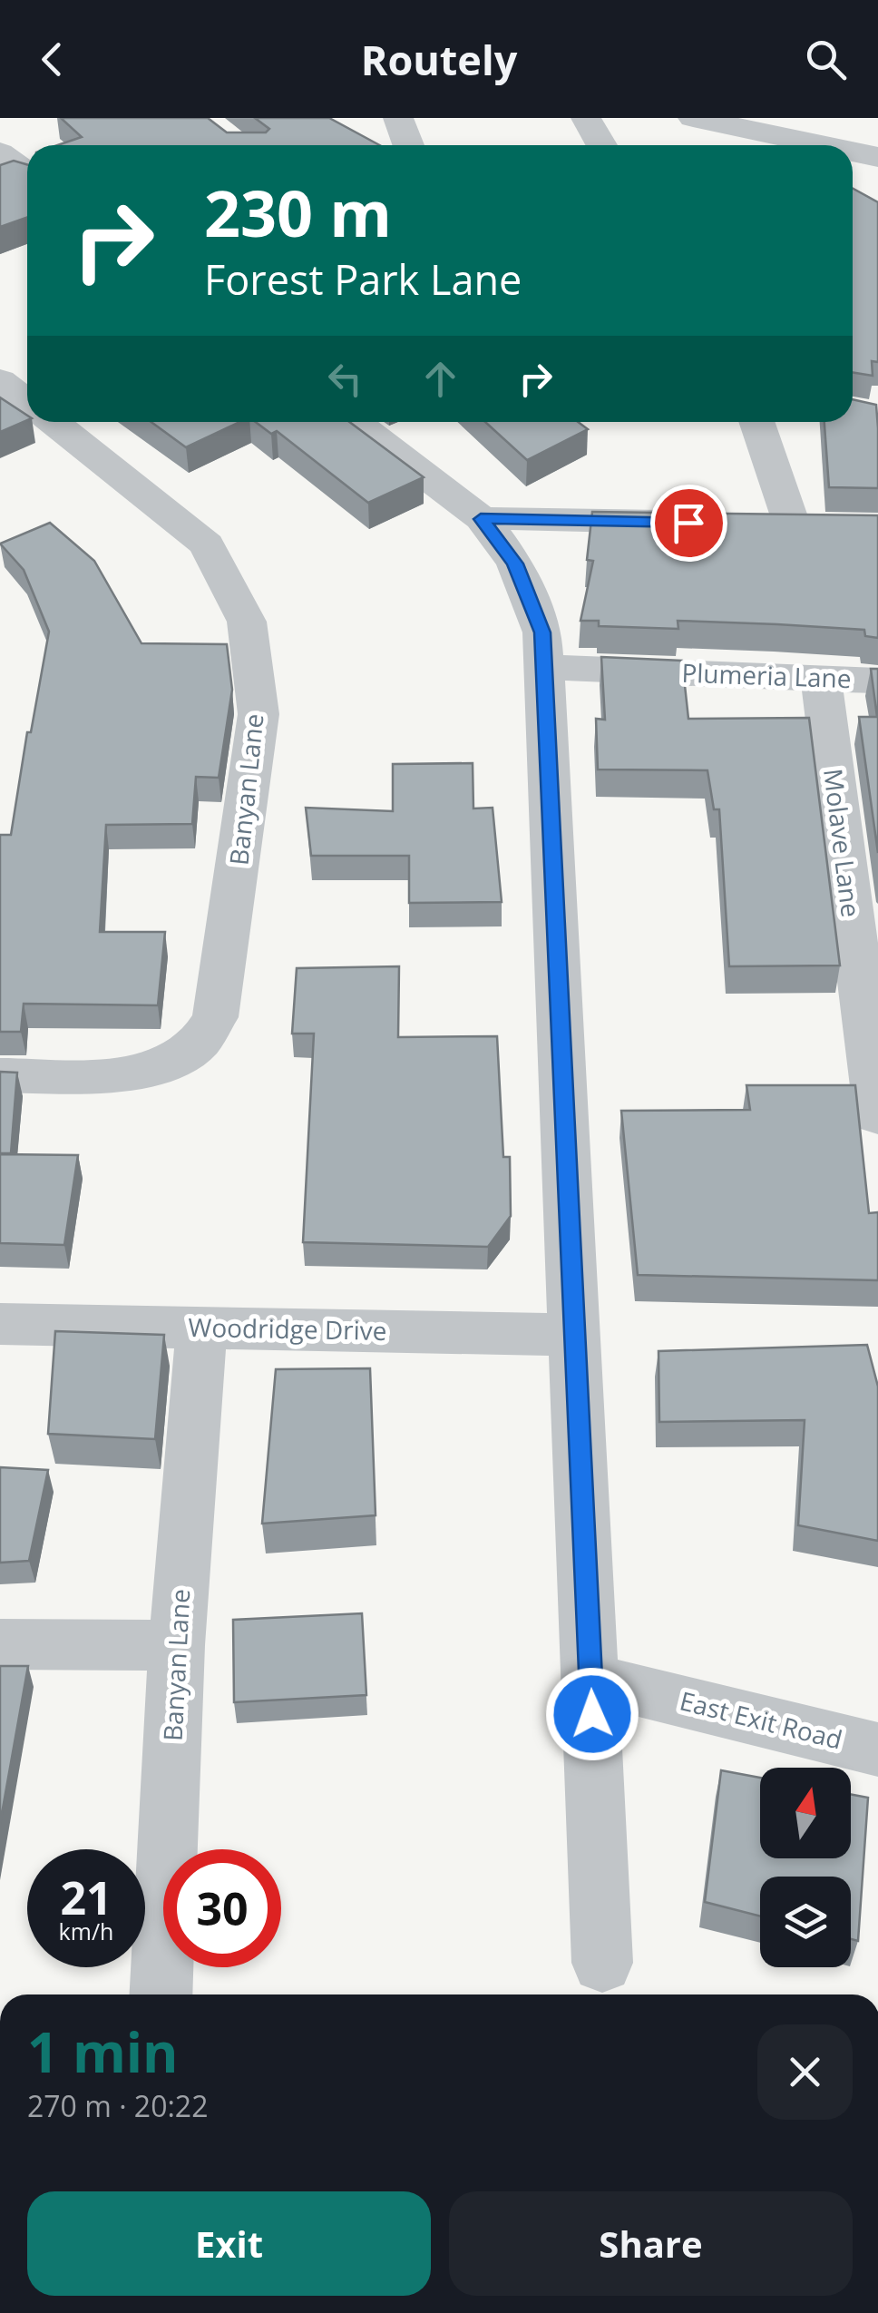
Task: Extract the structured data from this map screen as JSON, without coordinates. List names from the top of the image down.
{
  "streets": {
    "street": [
      "Plumeria Lane",
      "Banyan Lane",
      "Molave Lane",
      "Woodridge Drive",
      "East Exit Road"
    ]
  },
  "crossings": [
    ["Plumeria Lane", "Molave Lane"],
    ["Banyan Lane", "Woodridge Drive"]
  ],
  "north": "top",
  "page": {
    "header": "Routely",
    "turn": ["230 m", "Forest Park Lane"],
    "speed": "21 km/h",
    "limit": "30",
    "heading": ["1 min", "270 m · 20:22"],
    "buttons": ["Exit", "Share"]
  }
}
